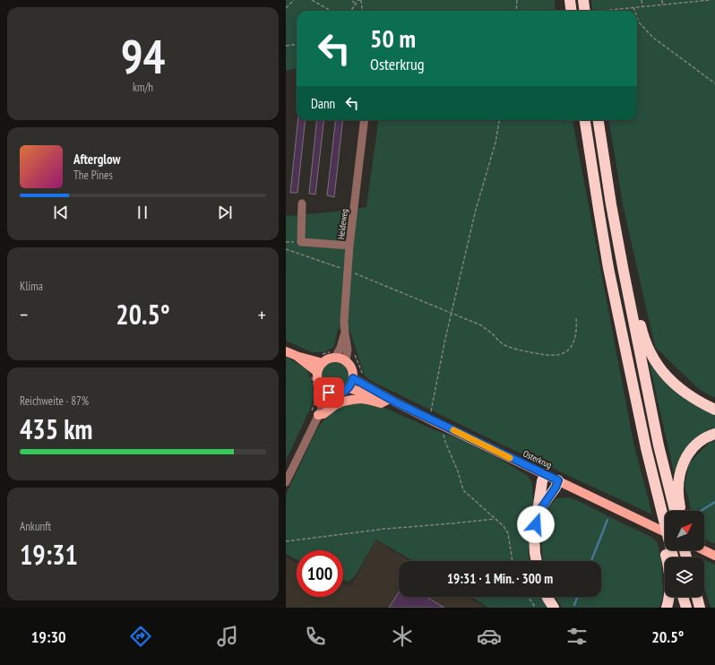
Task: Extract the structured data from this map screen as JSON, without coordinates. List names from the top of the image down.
{
  "streets": {
    "main road": ["Osterkrug"],
    "street": ["Heideweg"]
  },
  "north": "top right",
  "page": {
    "tile": [
      ["94", "km/h"],
      "Klima",
      ["Reichweite · 87%", "435 km"],
      ["Ankunft", "19:31"]
    ],
    "turn": ["50 m", "Osterkrug"],
    "then": "Dann",
    "song": ["Afterglow", "The Pines"],
    "heat": ["−", "20.5°", "+"],
    "limit": "100",
    "trip": "19:31 · 1 Min. · 300 m",
    "tabs": ["19:30", "20.5°"]
  }
}
